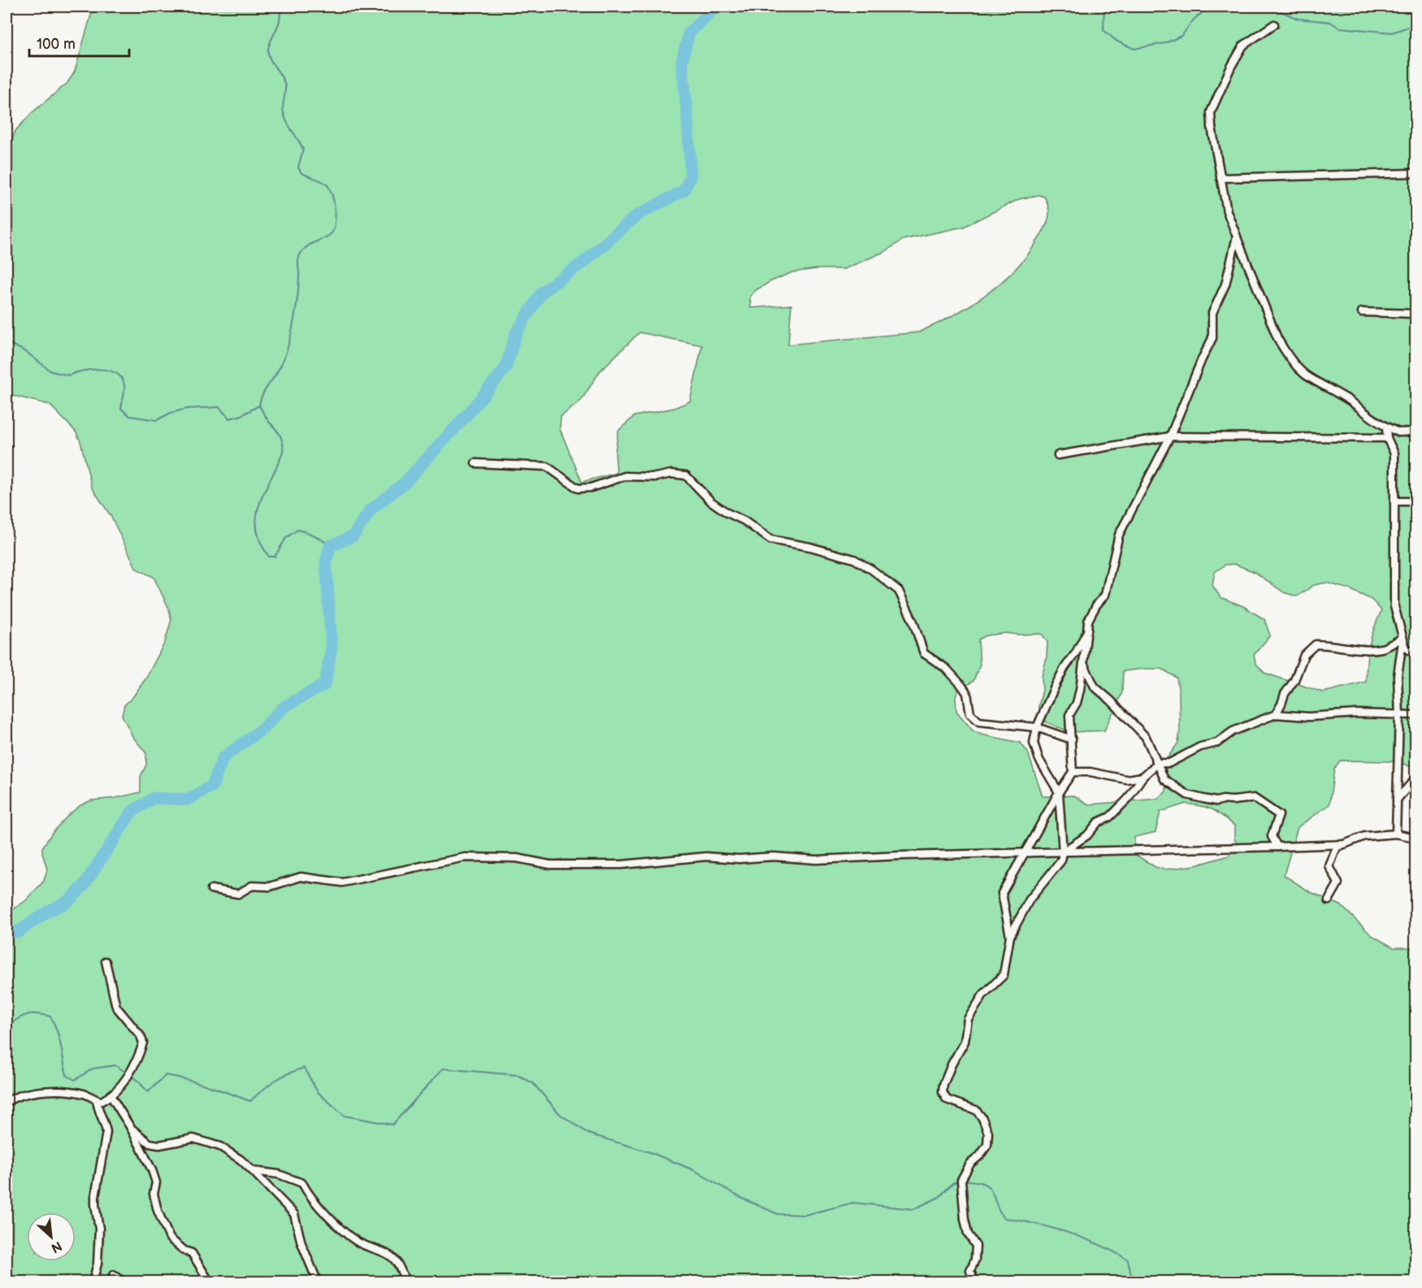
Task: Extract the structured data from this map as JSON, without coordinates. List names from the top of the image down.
{
  "scale_bar": "100 m",
  "north": "bottom right"
}
